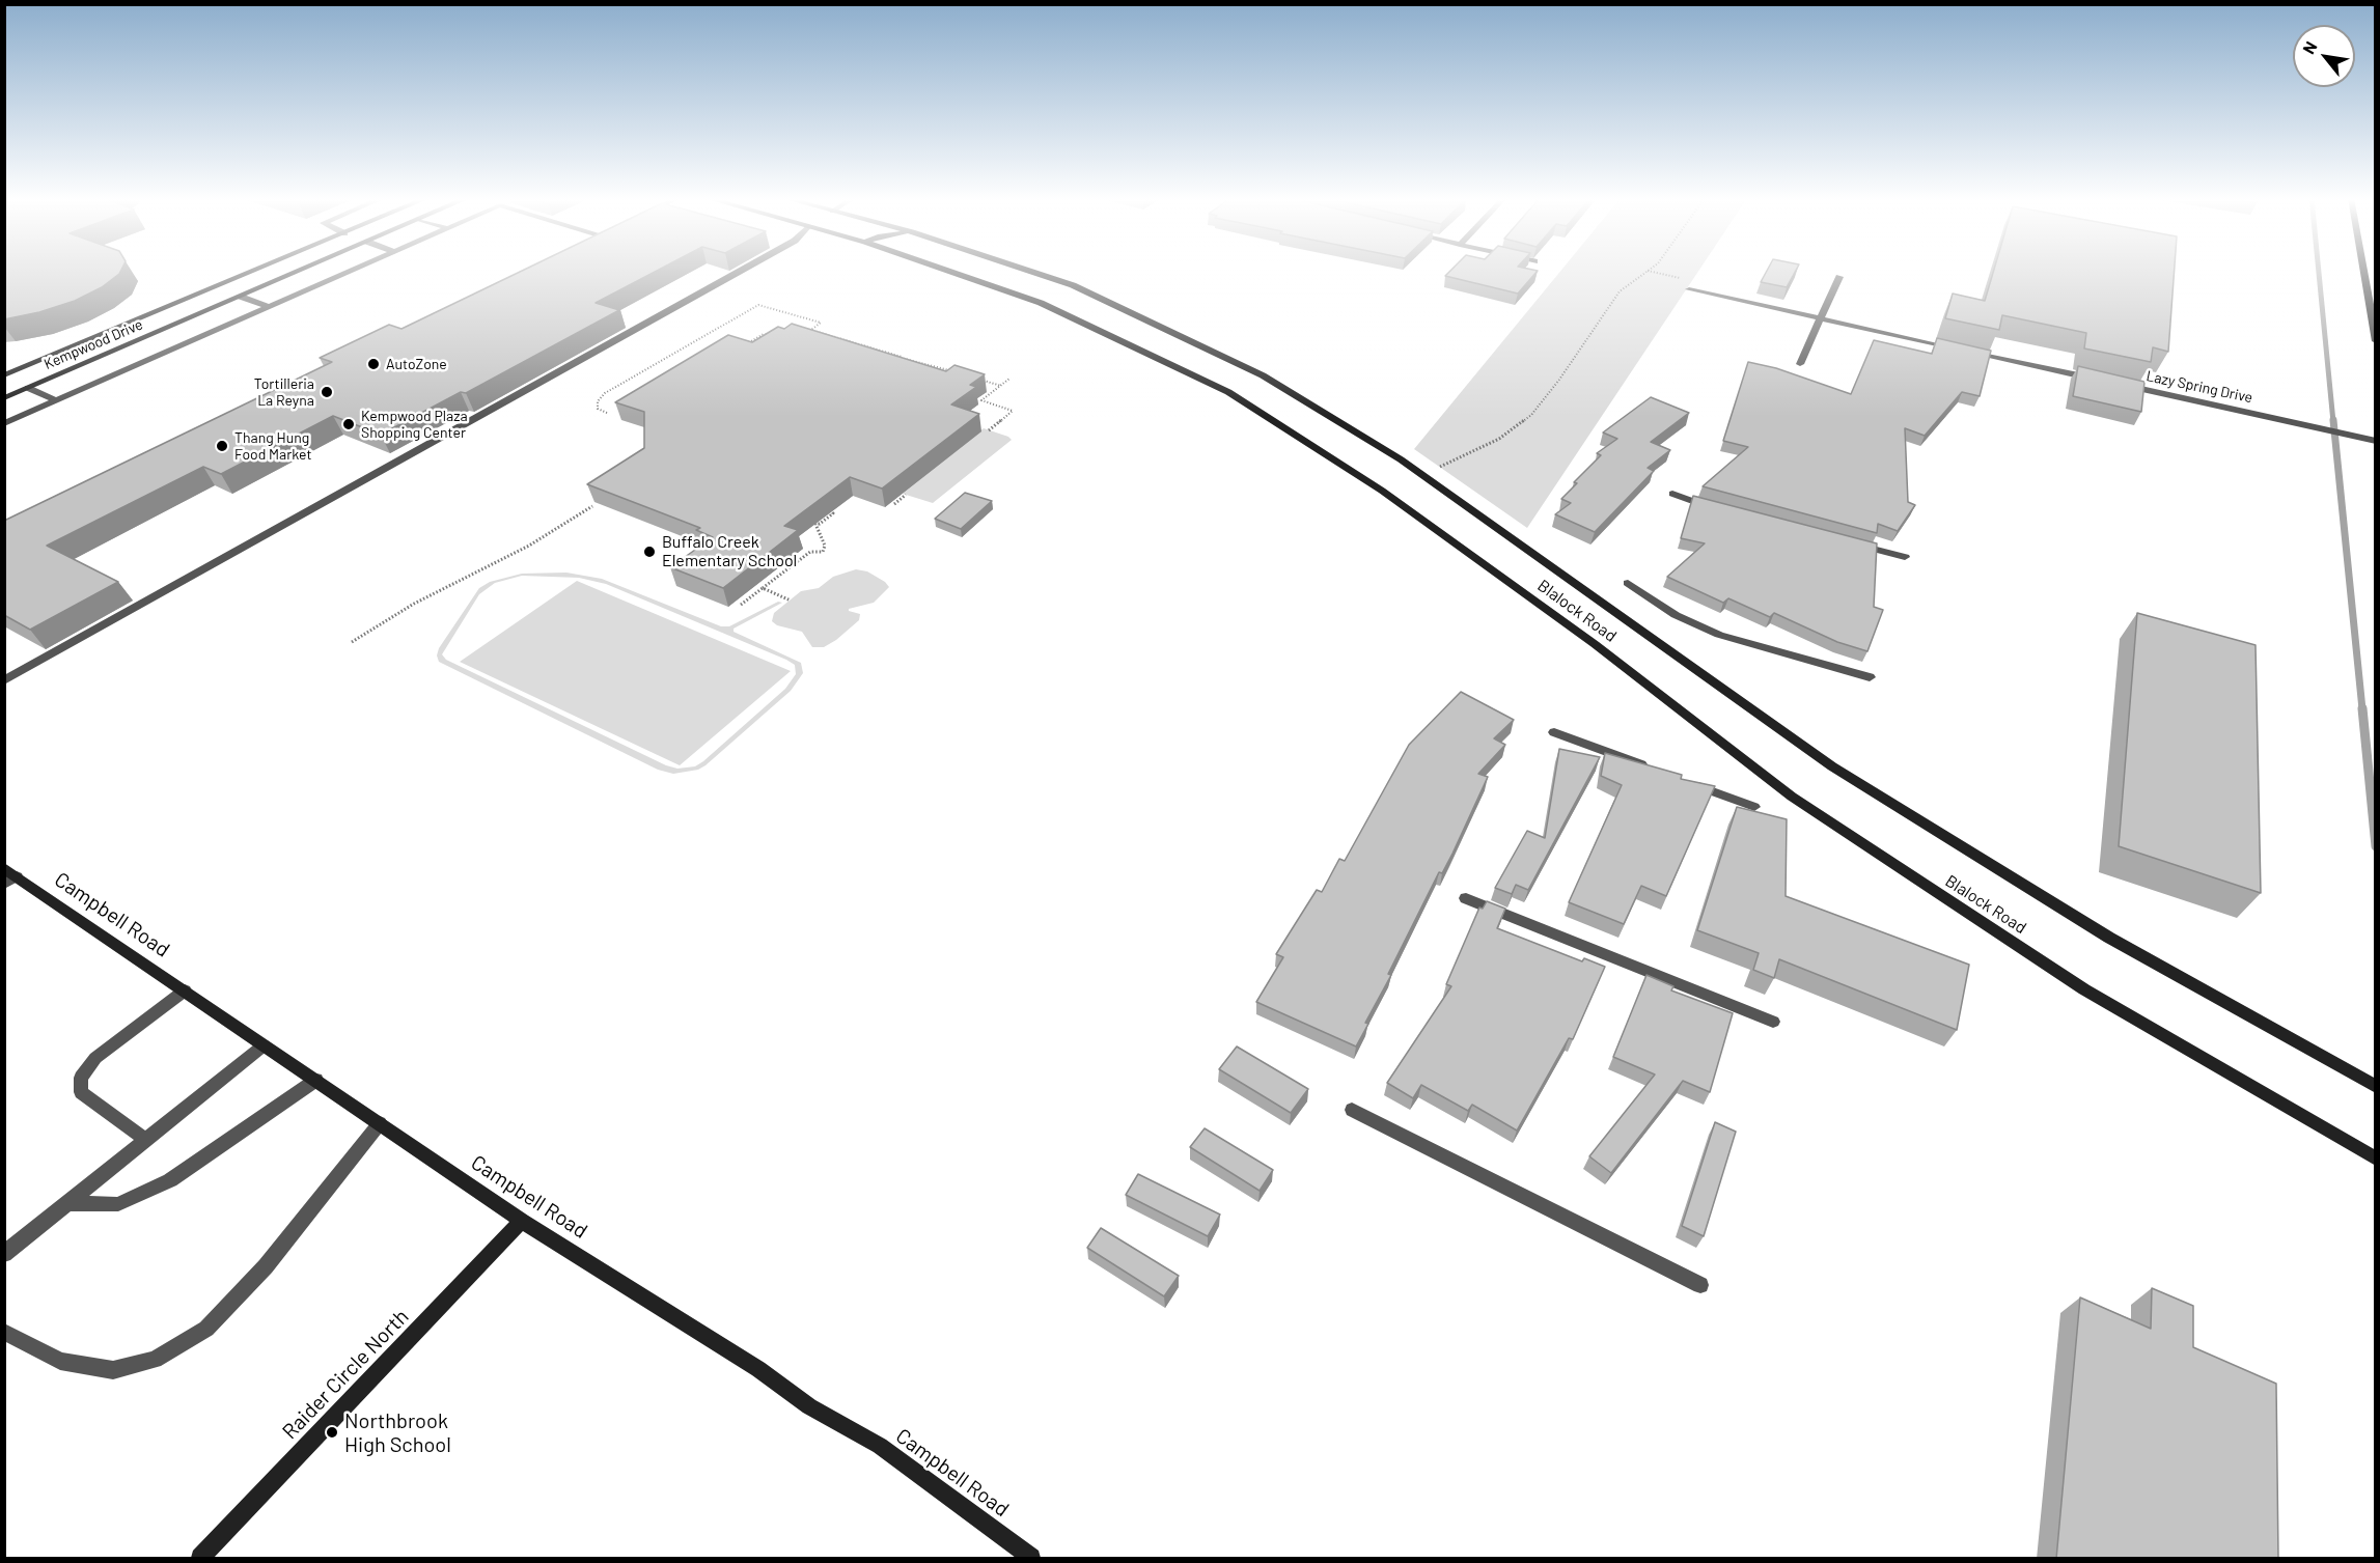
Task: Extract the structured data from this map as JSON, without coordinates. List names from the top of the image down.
{
  "streets": {
    "main road": [
      "Kempwood Drive",
      "Blalock Road",
      "Campbell Road",
      "Raider Circle North"
    ],
    "street": ["Lazy Spring Drive"]
  },
  "crossings": [
    ["Campbell Road", "Raider Circle North"]
  ],
  "places": [
    "AutoZone",
    "Tortilleria La Reyna",
    "Kempwood Plaza Shopping Center",
    "Thang Hung Food Market",
    "Buffalo Creek Elementary School",
    "Northbrook High School"
  ],
  "north": "top left"
}
